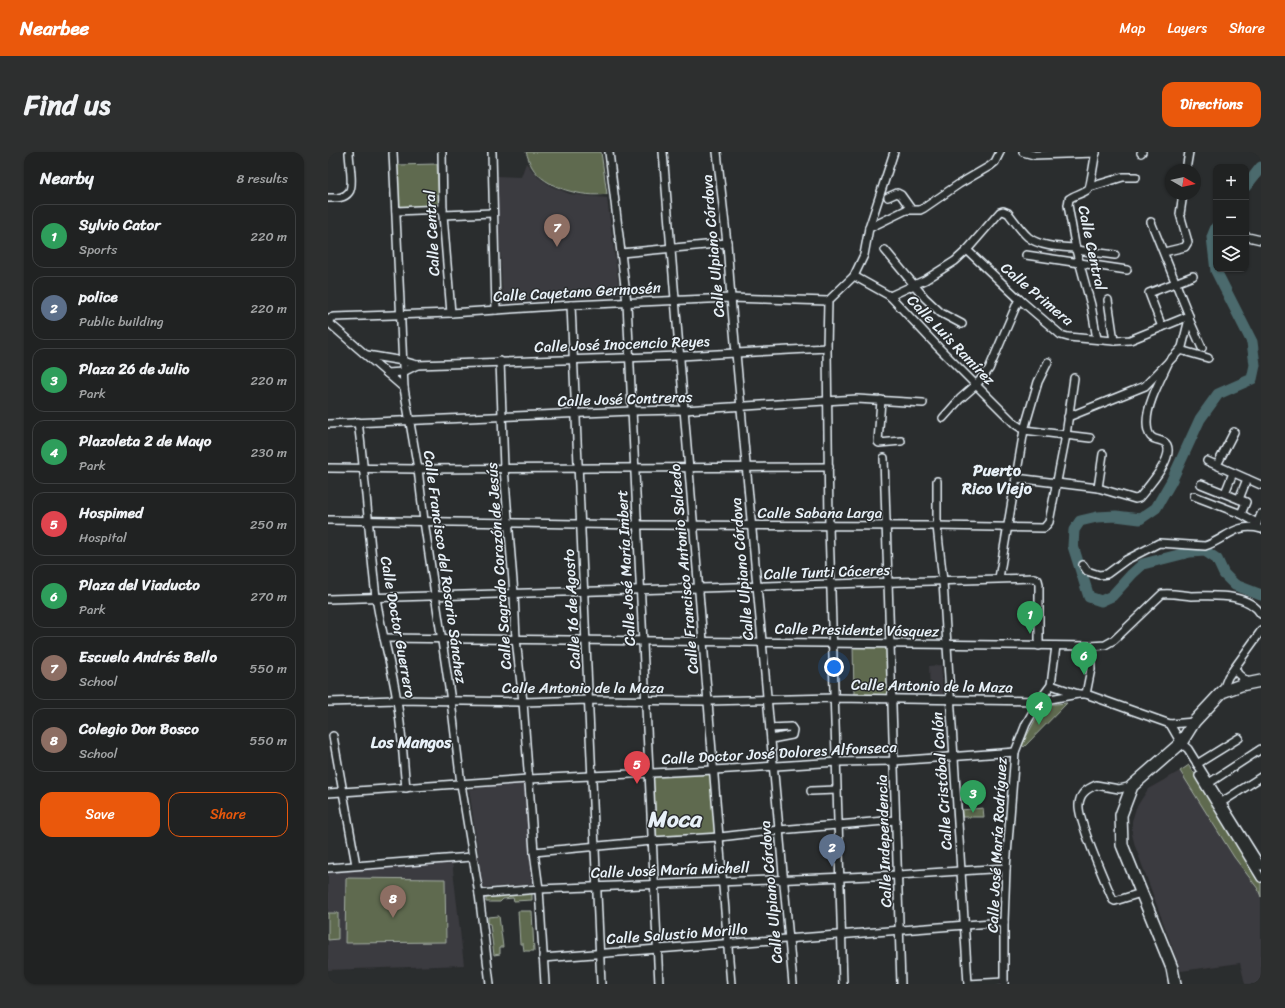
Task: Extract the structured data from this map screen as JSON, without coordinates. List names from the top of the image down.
{
  "streets": {
    "street": [
      "Calle Central",
      "Calle Ulpiano Córdova",
      "Calle Cayetano Germosén",
      "Calle Primera",
      "Calle Luis Ramírez",
      "Calle José Inocencio Reyes",
      "Calle José Contreras",
      "Calle Sabana Larga",
      "Calle Sagrado Corazón de Jesús",
      "Calle Francisco del Rosario Sánchez",
      "Calle José María Imbert",
      "Calle Francisco Antonio Salcedo",
      "Calle Tunti Cáceres",
      "Calle 16 de Agosto",
      "Calle Doctor Guerrero",
      "Calle Presidente Vásquez",
      "Calle Antonio de la Maza",
      "Calle Doctor José Dolores Alfonseca",
      "Calle Cristóbal Colón",
      "Calle Independencia",
      "Calle José María Rodríguez",
      "Calle José María Michell",
      "Calle Salustio Morillo"
    ]
  },
  "crossings": [
    ["Calle Central", "Calle Cayetano Germosén"],
    ["Calle Central", "Calle Primera"],
    ["Calle Ulpiano Córdova", "Calle Cayetano Germosén"],
    ["Calle Ulpiano Córdova", "Calle José Inocencio Reyes"],
    ["Calle Ulpiano Córdova", "Calle José Contreras"],
    ["Calle Ulpiano Córdova", "Calle Sabana Larga"],
    ["Calle Ulpiano Córdova", "Calle Tunti Cáceres"],
    ["Calle Ulpiano Córdova", "Calle Presidente Vásquez"],
    ["Calle Ulpiano Córdova", "Calle Antonio de la Maza"],
    ["Calle Ulpiano Córdova", "Calle Doctor José Dolores Alfonseca"],
    ["Calle Ulpiano Córdova", "Calle José María Michell"],
    ["Calle Ulpiano Córdova", "Calle Salustio Morillo"],
    ["Calle Cayetano Germosén", "Calle Francisco del Rosario Sánchez"],
    ["Calle Cayetano Germosén", "Calle José María Imbert"],
    ["Calle Cayetano Germosén", "Calle Francisco Antonio Salcedo"],
    ["Calle Cayetano Germosén", "Calle 16 de Agosto"],
    ["Calle José Inocencio Reyes", "Calle Sagrado Corazón de Jesús"],
    ["Calle José Inocencio Reyes", "Calle Francisco del Rosario Sánchez"],
    ["Calle José Inocencio Reyes", "Calle José María Imbert"],
    ["Calle José Inocencio Reyes", "Calle Francisco Antonio Salcedo"],
    ["Calle José Inocencio Reyes", "Calle 16 de Agosto"],
    ["Calle José Contreras", "Calle Sagrado Corazón de Jesús"],
    ["Calle José Contreras", "Calle Francisco del Rosario Sánchez"],
    ["Calle José Contreras", "Calle José María Imbert"],
    ["Calle José Contreras", "Calle Francisco Antonio Salcedo"],
    ["Calle José Contreras", "Calle 16 de Agosto"],
    ["Calle José Contreras", "Calle Doctor Guerrero"],
    ["Calle Sabana Larga", "Calle Sagrado Corazón de Jesús"],
    ["Calle Sabana Larga", "Calle Francisco del Rosario Sánchez"],
    ["Calle Sabana Larga", "Calle José María Imbert"],
    ["Calle Sabana Larga", "Calle Francisco Antonio Salcedo"],
    ["Calle Sabana Larga", "Calle 16 de Agosto"],
    ["Calle Sabana Larga", "Calle Doctor Guerrero"],
    ["Calle Sabana Larga", "Calle Cristóbal Colón"],
    ["Calle Sabana Larga", "Calle Independencia"],
    ["Calle Sagrado Corazón de Jesús", "Calle Tunti Cáceres"],
    ["Calle Sagrado Corazón de Jesús", "Calle Presidente Vásquez"],
    ["Calle Sagrado Corazón de Jesús", "Calle Antonio de la Maza"],
    ["Calle Sagrado Corazón de Jesús", "Calle Doctor José Dolores Alfonseca"],
    ["Calle Sagrado Corazón de Jesús", "Calle José María Michell"],
    ["Calle Sagrado Corazón de Jesús", "Calle Salustio Morillo"],
    ["Calle Francisco del Rosario Sánchez", "Calle Tunti Cáceres"],
    ["Calle Francisco del Rosario Sánchez", "Calle Presidente Vásquez"],
    ["Calle Francisco del Rosario Sánchez", "Calle Antonio de la Maza"],
    ["Calle Francisco del Rosario Sánchez", "Calle Doctor José Dolores Alfonseca"],
    ["Calle Francisco del Rosario Sánchez", "Calle José María Michell"],
    ["Calle José María Imbert", "Calle Tunti Cáceres"],
    ["Calle José María Imbert", "Calle Presidente Vásquez"],
    ["Calle José María Imbert", "Calle Antonio de la Maza"],
    ["Calle José María Imbert", "Calle Doctor José Dolores Alfonseca"],
    ["Calle José María Imbert", "Calle José María Michell"],
    ["Calle José María Imbert", "Calle Salustio Morillo"],
    ["Calle Francisco Antonio Salcedo", "Calle Tunti Cáceres"],
    ["Calle Francisco Antonio Salcedo", "Calle Presidente Vásquez"],
    ["Calle Francisco Antonio Salcedo", "Calle Antonio de la Maza"],
    ["Calle Francisco Antonio Salcedo", "Calle Doctor José Dolores Alfonseca"],
    ["Calle Francisco Antonio Salcedo", "Calle José María Michell"],
    ["Calle Francisco Antonio Salcedo", "Calle Salustio Morillo"],
    ["Calle Tunti Cáceres", "Calle 16 de Agosto"],
    ["Calle Tunti Cáceres", "Calle Doctor Guerrero"],
    ["Calle Tunti Cáceres", "Calle Presidente Vásquez"],
    ["Calle Tunti Cáceres", "Calle Cristóbal Colón"],
    ["Calle Tunti Cáceres", "Calle Independencia"],
    ["Calle 16 de Agosto", "Calle Presidente Vásquez"],
    ["Calle 16 de Agosto", "Calle Antonio de la Maza"],
    ["Calle 16 de Agosto", "Calle Doctor José Dolores Alfonseca"],
    ["Calle 16 de Agosto", "Calle José María Michell"],
    ["Calle 16 de Agosto", "Calle Salustio Morillo"],
    ["Calle Doctor Guerrero", "Calle Presidente Vásquez"],
    ["Calle Doctor Guerrero", "Calle Antonio de la Maza"],
    ["Calle Doctor Guerrero", "Calle Doctor José Dolores Alfonseca"],
    ["Calle Presidente Vásquez", "Calle Cristóbal Colón"],
    ["Calle Presidente Vásquez", "Calle Independencia"],
    ["Calle Presidente Vásquez", "Calle José María Rodríguez"],
    ["Calle Antonio de la Maza", "Calle Cristóbal Colón"],
    ["Calle Antonio de la Maza", "Calle Independencia"],
    ["Calle Antonio de la Maza", "Calle José María Rodríguez"],
    ["Calle Doctor José Dolores Alfonseca", "Calle Cristóbal Colón"],
    ["Calle Doctor José Dolores Alfonseca", "Calle Independencia"],
    ["Calle Doctor José Dolores Alfonseca", "Calle José María Rodríguez"],
    ["Calle Cristóbal Colón", "Calle José María Michell"],
    ["Calle Cristóbal Colón", "Calle Salustio Morillo"],
    ["Calle Independencia", "Calle José María Michell"],
    ["Calle Independencia", "Calle Salustio Morillo"],
    ["Calle José María Rodríguez", "Calle José María Michell"],
    ["Calle José María Rodríguez", "Calle Salustio Morillo"]
  ],
  "districts": ["Puerto Rico Viejo", "Los Mangos", "Moca"],
  "north": "right",
  "page": {
    "header": "Nearbee",
    "nav": ["Map", "Layers", "Share"],
    "title": "Find us",
    "buttons": [
      "Directions",
      ["Save", "Share"]
    ],
    "heading": ["Nearby", "8 results"],
    "map_buttons": ["+", "−"],
    "list": [
      {
        "mark": "1",
        "name": "Sylvio Cator",
        "note": "Sports",
        "value": "220 m"
      },
      {
        "mark": "2",
        "name": "police",
        "note": "Public building",
        "value": "220 m"
      },
      {
        "mark": "3",
        "name": "Plaza 26 de Julio",
        "note": "Park",
        "value": "220 m"
      },
      {
        "mark": "4",
        "name": "Plazoleta 2 de Mayo",
        "note": "Park",
        "value": "230 m"
      },
      {
        "mark": "5",
        "name": "Hospimed",
        "note": "Hospital",
        "value": "250 m"
      },
      {
        "mark": "6",
        "name": "Plaza del Viaducto",
        "note": "Park",
        "value": "270 m"
      },
      {
        "mark": "7",
        "name": "Escuela Andrés Bello",
        "note": "School",
        "value": "550 m"
      },
      {
        "mark": "8",
        "name": "Colegio Don Bosco",
        "note": "School",
        "value": "550 m"
      }
    ],
    "pins": [
      "7",
      "1",
      "6",
      "4",
      "5",
      "3",
      "2",
      "8"
    ]
  }
}
